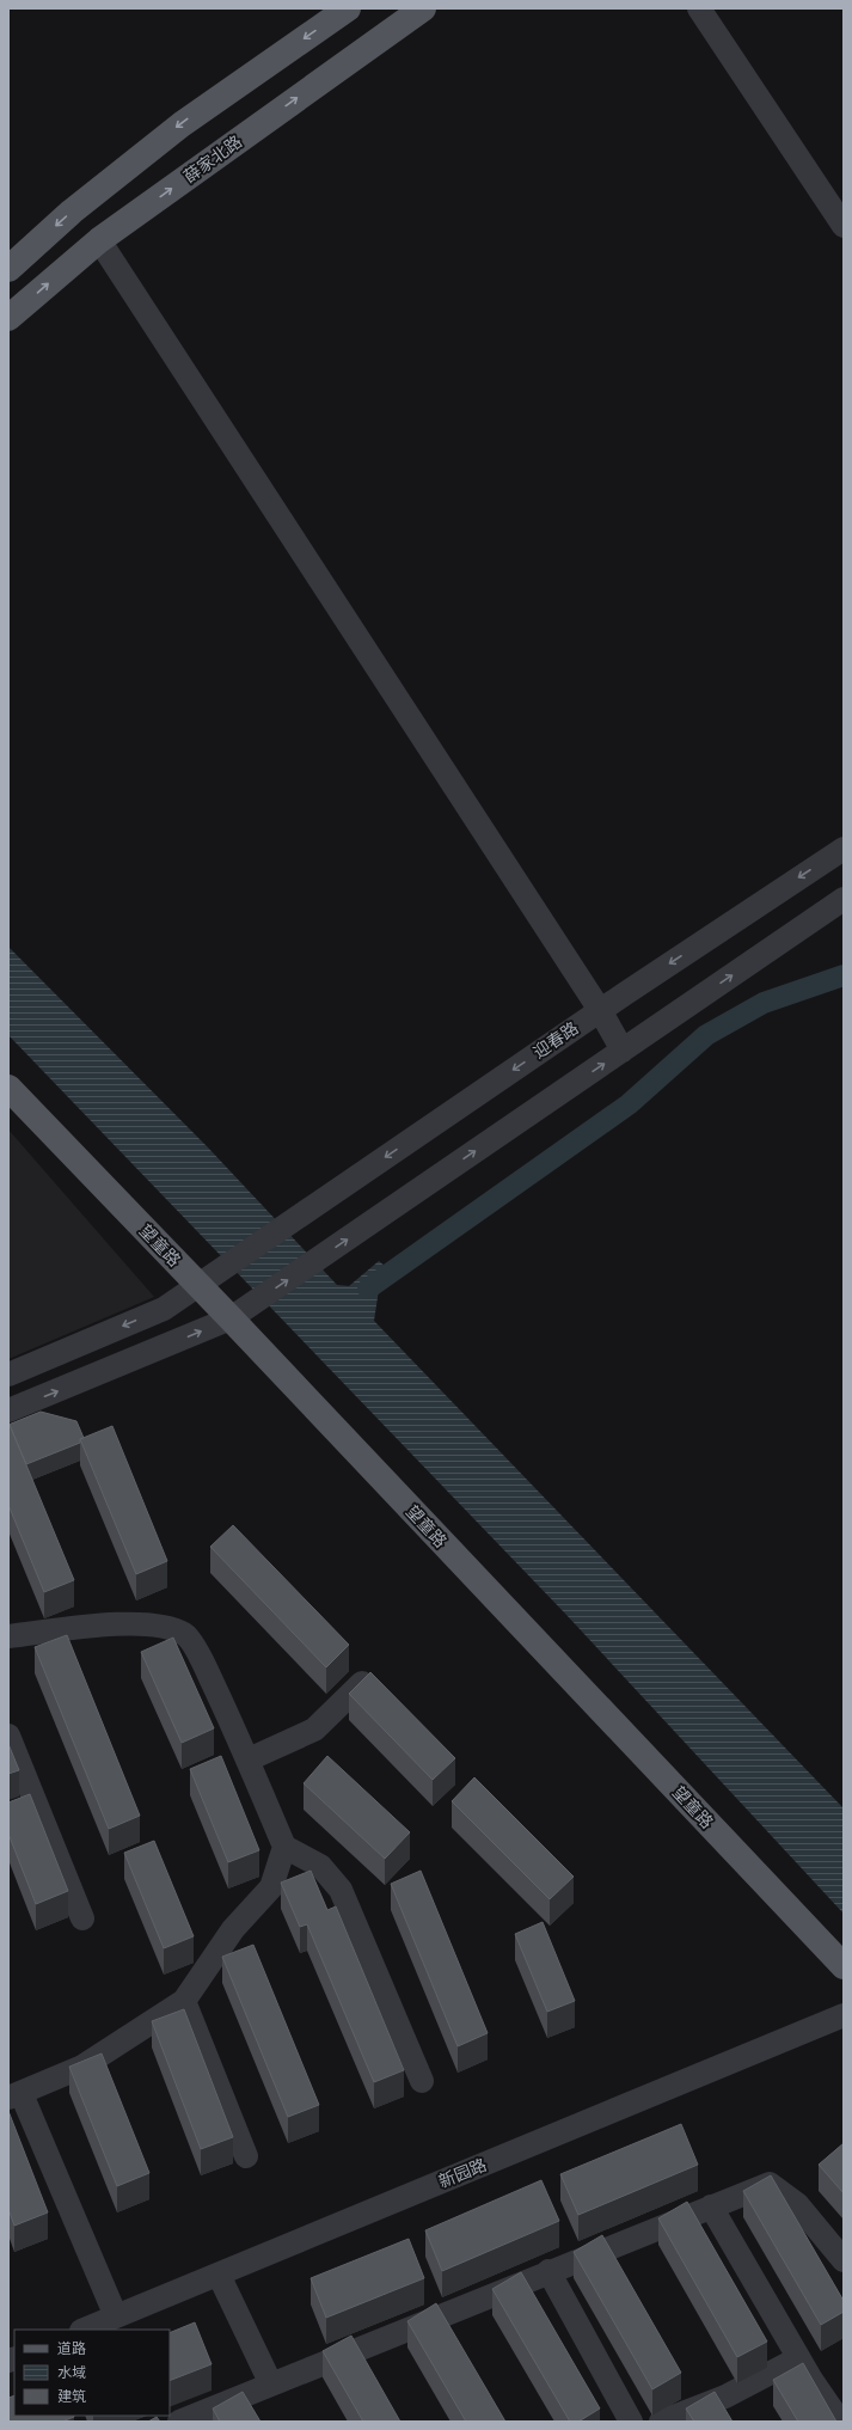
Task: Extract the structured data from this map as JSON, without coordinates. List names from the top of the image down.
{
  "streets": {
    "main road": ["薛家北路", "望童路"],
    "street": ["迎春路", "新园路"]
  },
  "crossings": [
    ["迎春路", "望童路"]
  ],
  "legend": ["道路", "水域", "建筑"]
}
